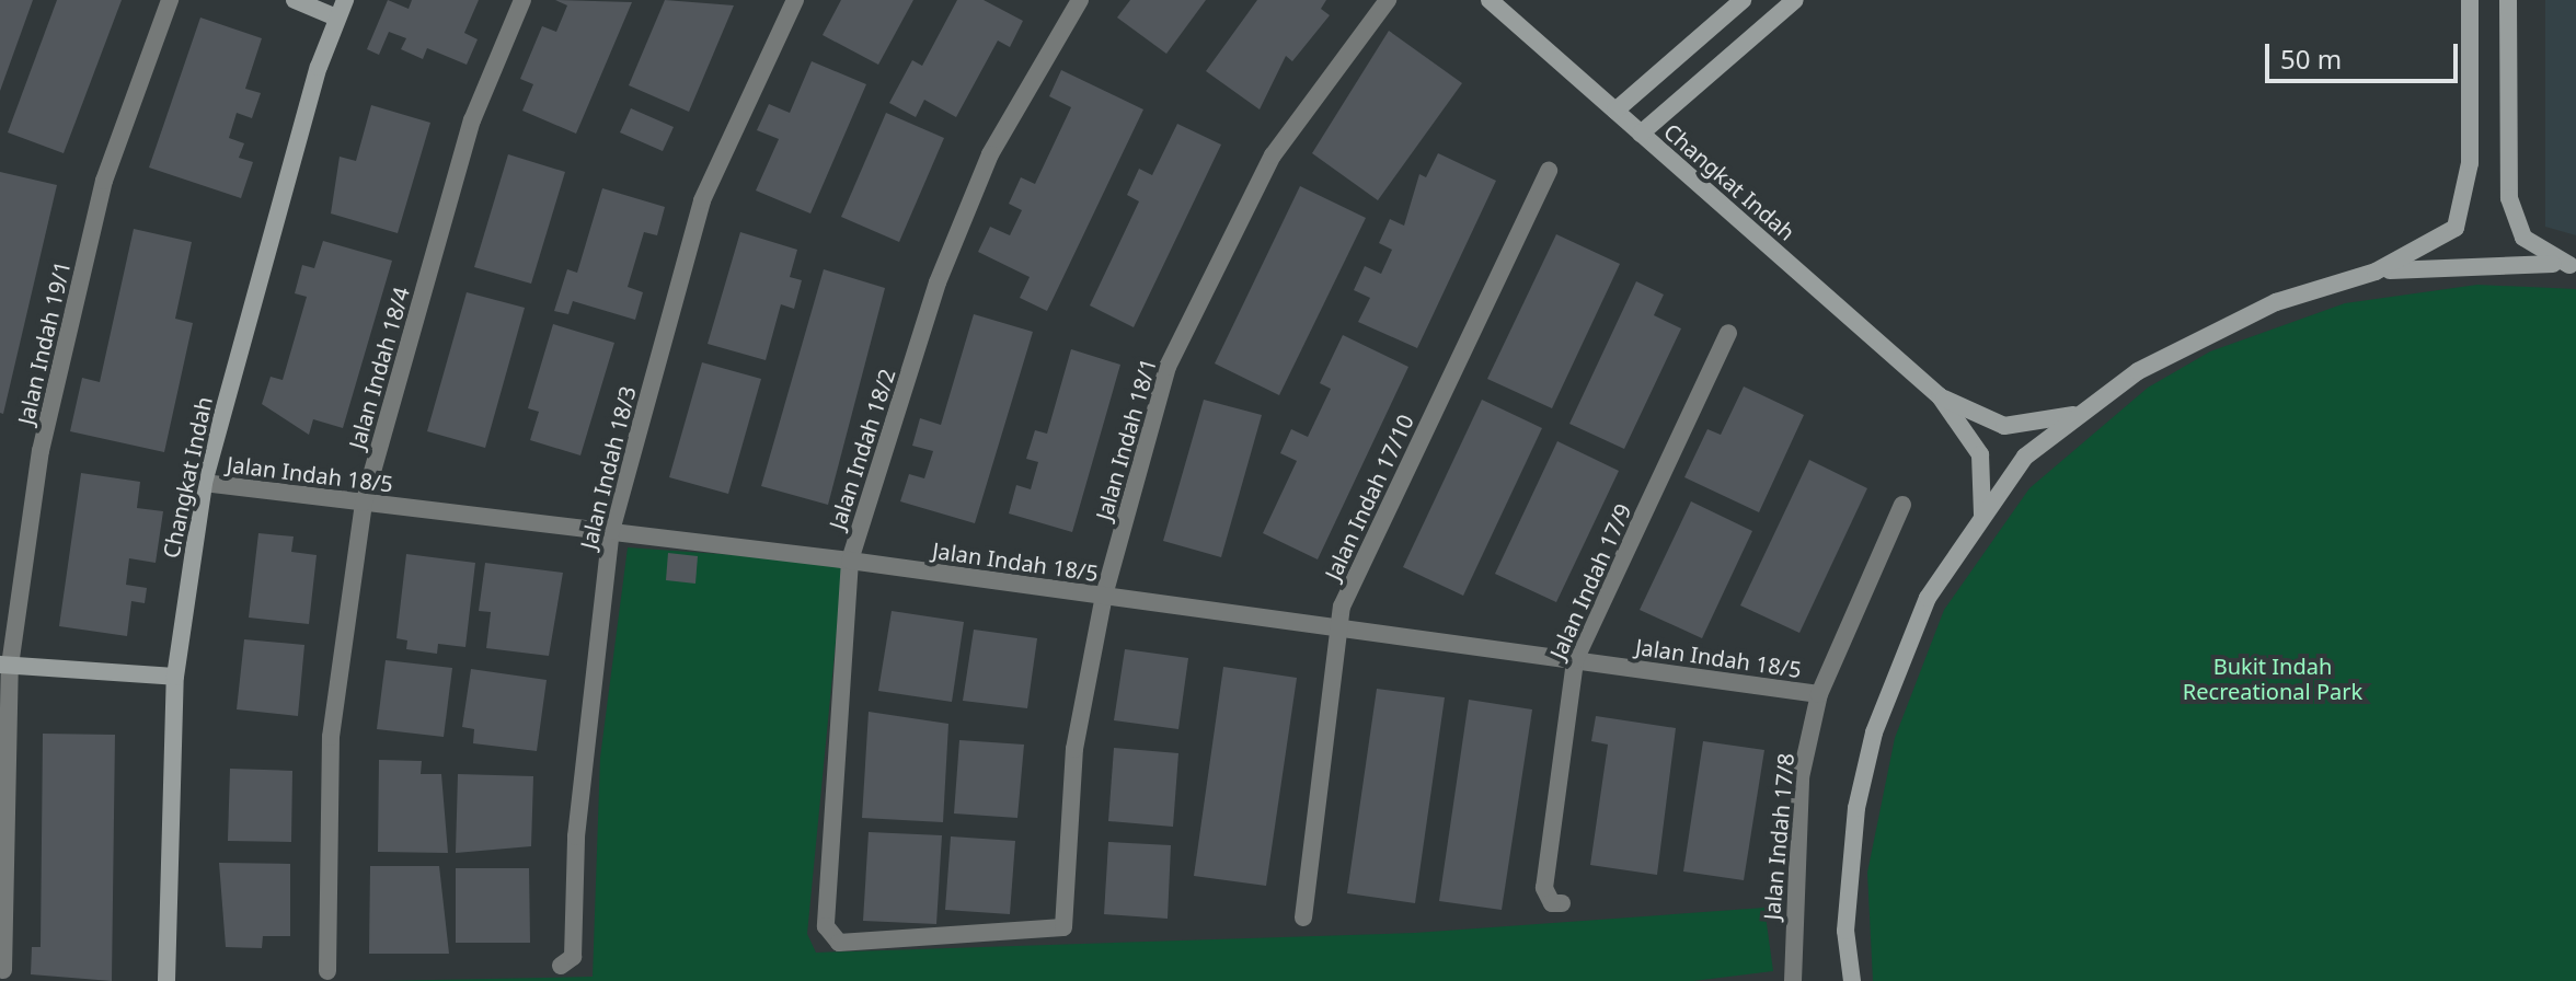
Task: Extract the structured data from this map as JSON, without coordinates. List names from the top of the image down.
{
  "streets": {
    "street": [
      "Changkat Indah",
      "Jalan Indah 19/1",
      "Jalan Indah 18/4",
      "Jalan Indah 18/1",
      "Jalan Indah 18/2",
      "Jalan Indah 18/3",
      "Jalan Indah 18/5",
      "Jalan Indah 17/10",
      "Jalan Indah 17/9",
      "Jalan Indah 17/8"
    ]
  },
  "crossings": [
    ["Changkat Indah", "Jalan Indah 18/5"],
    ["Jalan Indah 18/4", "Jalan Indah 18/5"],
    ["Jalan Indah 18/1", "Jalan Indah 18/2"],
    ["Jalan Indah 18/1", "Jalan Indah 18/5"],
    ["Jalan Indah 18/2", "Jalan Indah 18/5"],
    ["Jalan Indah 18/3", "Jalan Indah 18/5"],
    ["Jalan Indah 18/5", "Jalan Indah 17/10"],
    ["Jalan Indah 18/5", "Jalan Indah 17/9"],
    ["Jalan Indah 18/5", "Jalan Indah 17/8"]
  ],
  "parks": ["Bukit Indah Recreational Park"],
  "scale_bar": "50 m"
}
